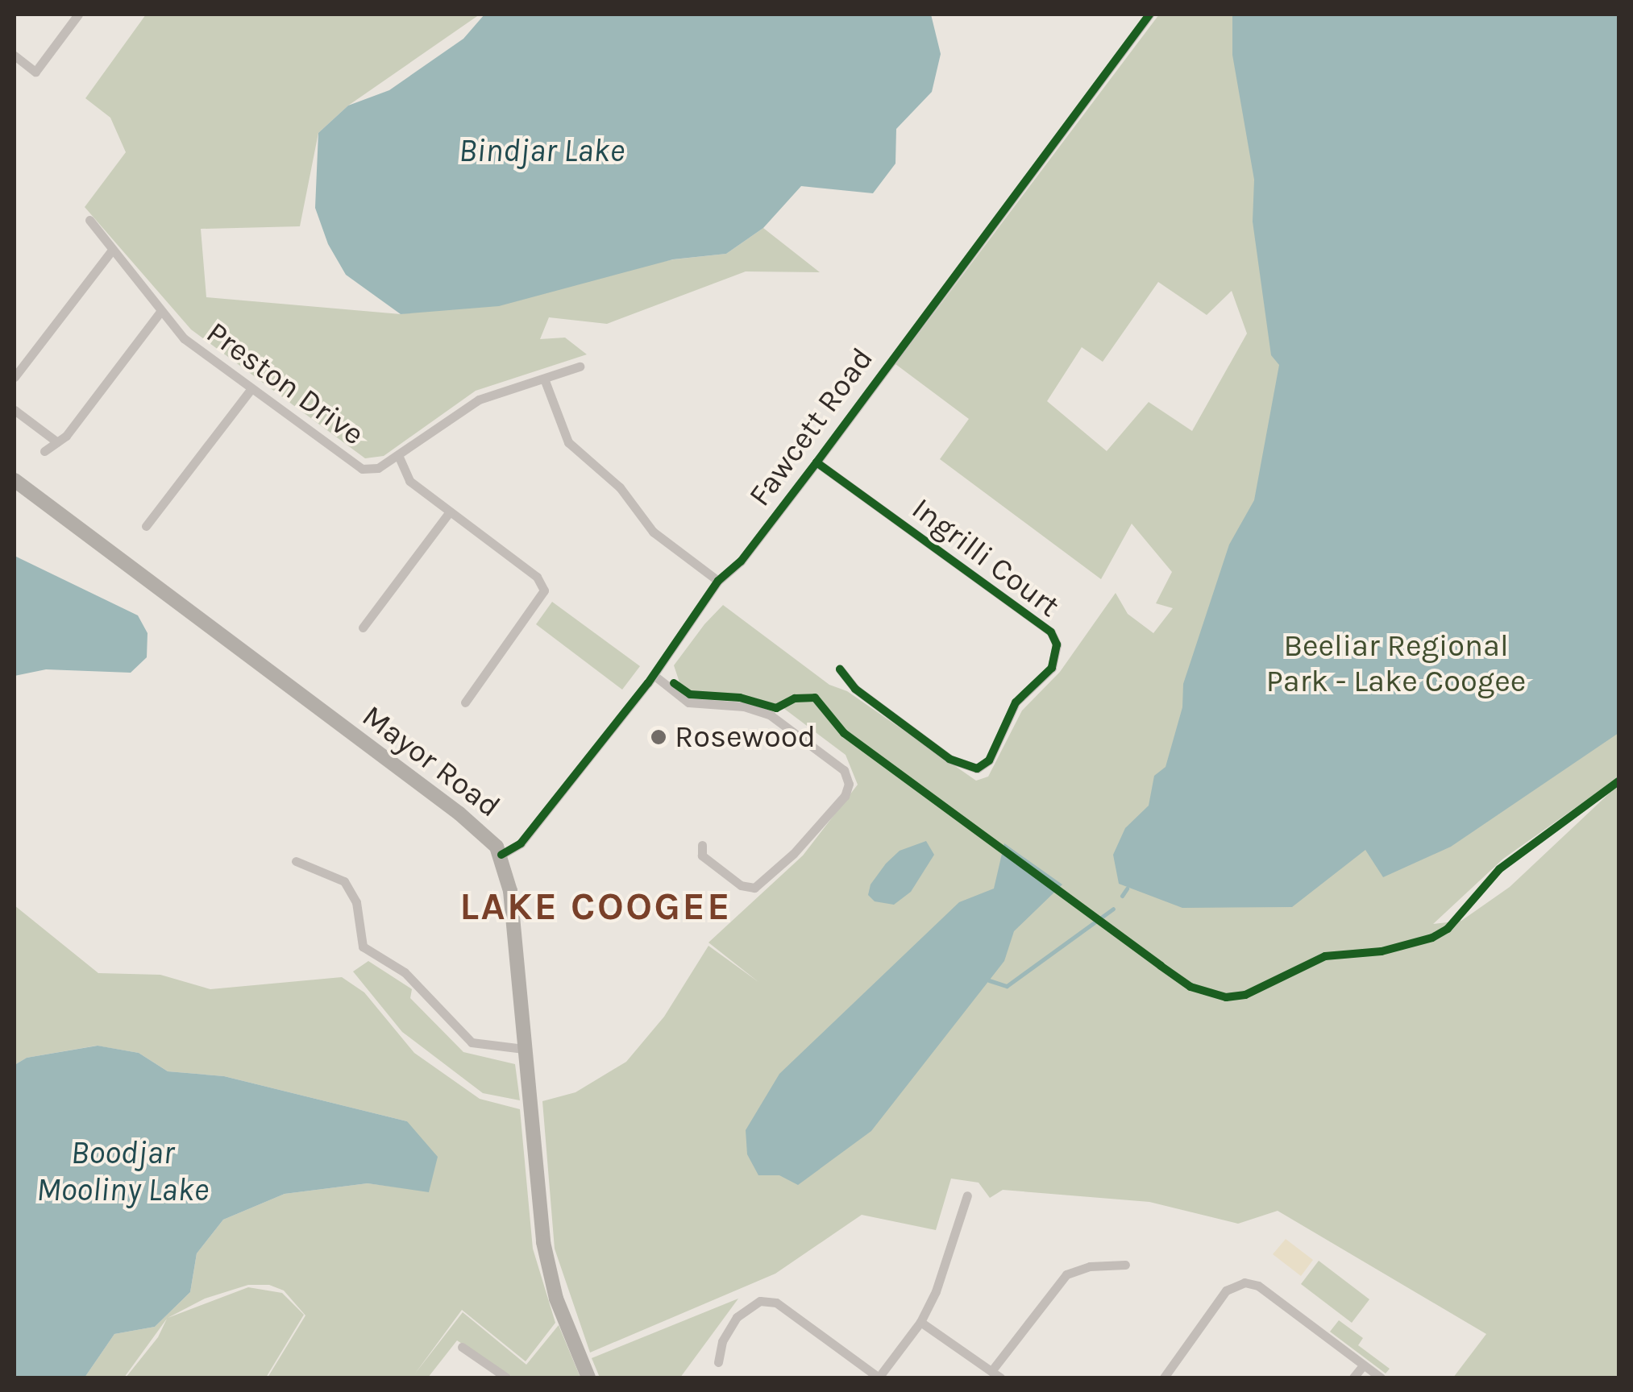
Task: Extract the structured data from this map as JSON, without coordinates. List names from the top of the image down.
{
  "streets": {
    "main road": ["Mayor Road"],
    "street": ["Preston Drive", "Fawcett Road", "Ingrilli Court"]
  },
  "crossings": [
    ["Fawcett Road", "Ingrilli Court"],
    ["Fawcett Road", "Mayor Road"]
  ],
  "districts": ["LAKE COOGEE"],
  "water": ["Bindjar Lake", "Boodjar Mooliny Lake"],
  "parks": ["Beeliar Regional Park - Lake Coogee"],
  "places": ["Rosewood"]
}
